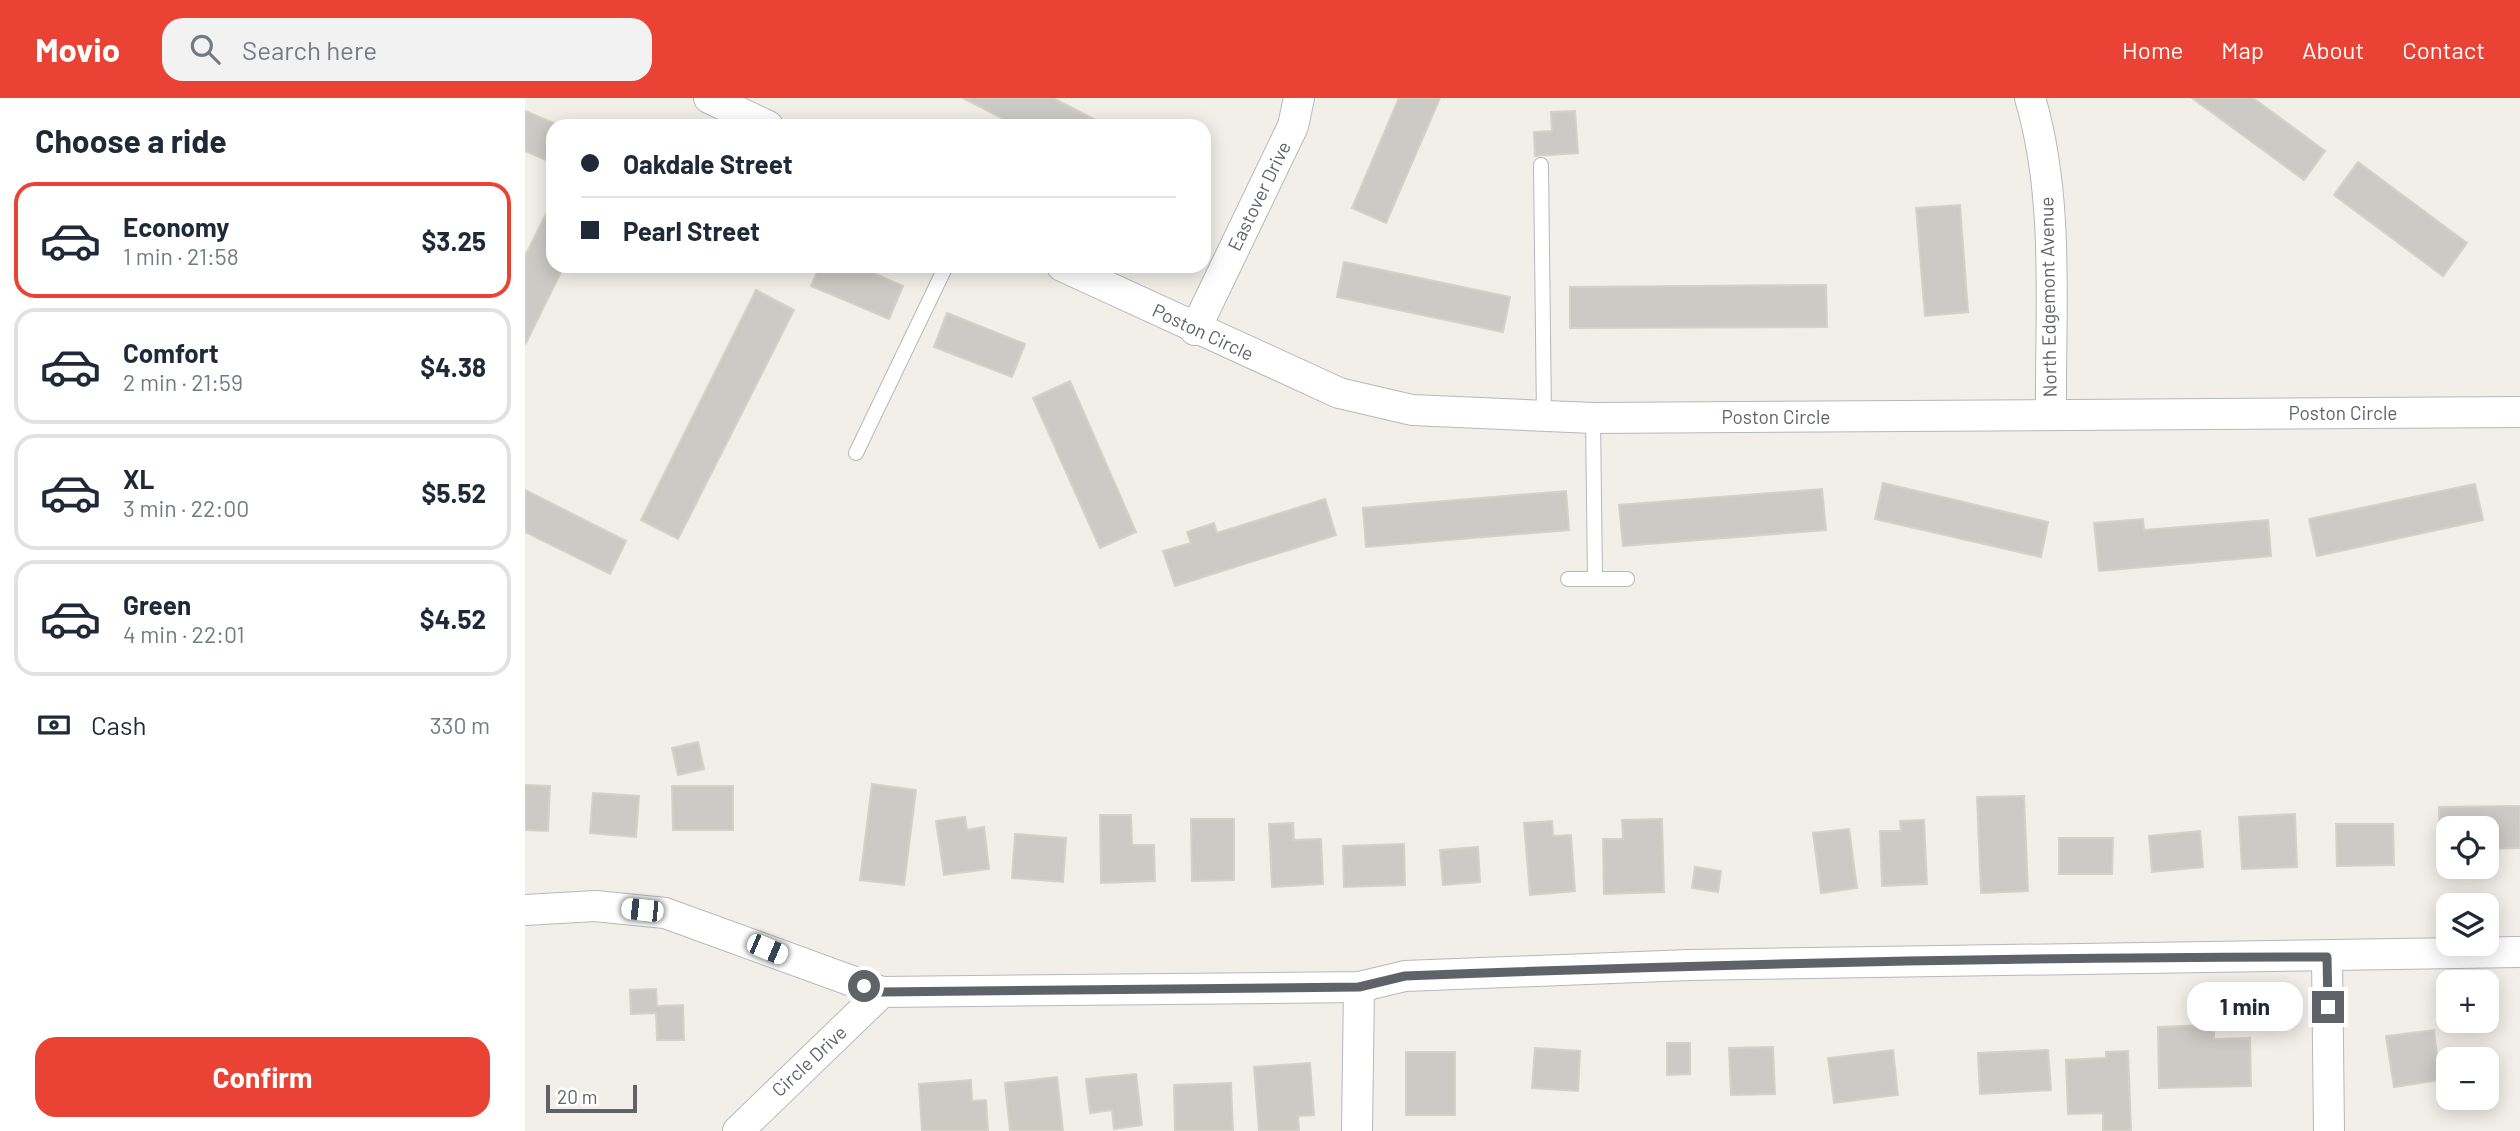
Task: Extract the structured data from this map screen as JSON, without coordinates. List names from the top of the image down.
{
  "streets": {
    "street": [
      "Eastover Drive",
      "North Edgemont Avenue",
      "Poston Circle",
      "Circle Drive"
    ]
  },
  "crossings": [
    ["Eastover Drive", "Poston Circle"],
    ["North Edgemont Avenue", "Poston Circle"]
  ],
  "scale_bar": "20 m",
  "page": {
    "header": "Movio",
    "search": "Search here",
    "nav": [
      "Home",
      "Map",
      "About",
      "Contact"
    ],
    "heading": "Choose a ride",
    "banner": ["Oakdale Street", "Pearl Street"],
    "list": [
      {
        "name": "Economy",
        "note": "1 min · 21:58",
        "value": "$3.25"
      },
      {
        "name": "Comfort",
        "note": "2 min · 21:59",
        "value": "$4.38"
      },
      {
        "name": "XL",
        "note": "3 min · 22:00",
        "value": "$5.52"
      },
      {
        "name": "Green",
        "note": "4 min · 22:01",
        "value": "$4.52"
      }
    ],
    "pay": ["Cash", "330 m"],
    "map_buttons": ["+", "−"],
    "bubble": "1 min",
    "buttons": "Confirm",
    "scale": "20 m"
  }
}
